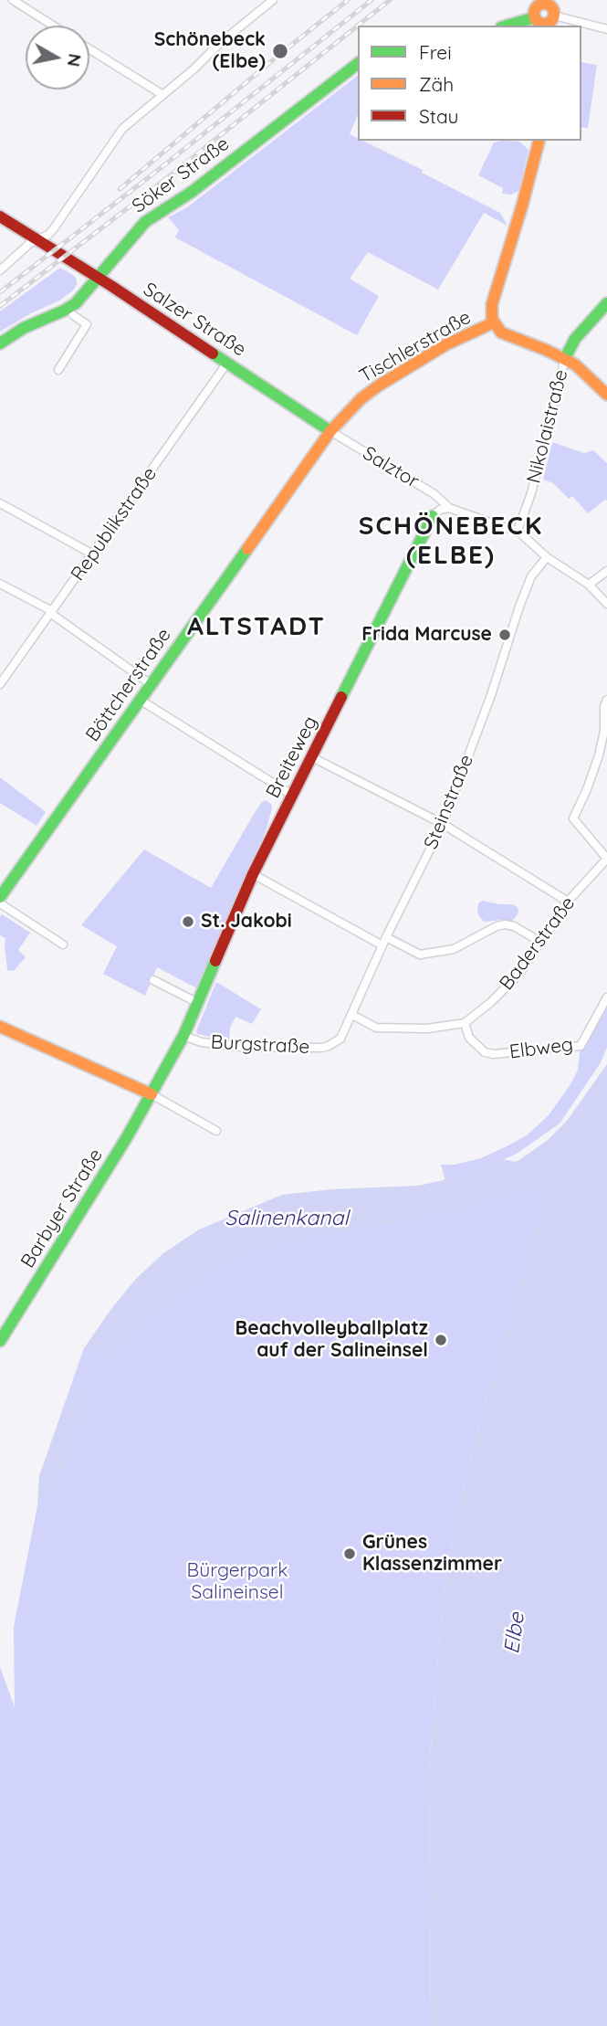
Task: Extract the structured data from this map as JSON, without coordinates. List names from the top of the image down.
{
  "streets": {
    "street": [
      "Söker Straße",
      "Salzer Straße",
      "Tischlerstraße",
      "Nikolaistraße",
      "Salztor",
      "Republikstraße",
      "Böttcherstraße",
      "Breiteweg",
      "Steinstraße",
      "Baderstraße",
      "Burgstraße",
      "Elbweg",
      "Barbyer Straße"
    ]
  },
  "crossings": [
    ["Söker Straße", "Salzer Straße"],
    ["Salzer Straße", "Tischlerstraße"],
    ["Salzer Straße", "Salztor"],
    ["Salzer Straße", "Republikstraße"],
    ["Salzer Straße", "Böttcherstraße"],
    ["Tischlerstraße", "Salztor"],
    ["Tischlerstraße", "Böttcherstraße"],
    ["Salztor", "Böttcherstraße"],
    ["Salztor", "Breiteweg"],
    ["Breiteweg", "Burgstraße"],
    ["Breiteweg", "Barbyer Straße"],
    ["Steinstraße", "Baderstraße"],
    ["Steinstraße", "Burgstraße"],
    ["Baderstraße", "Elbweg"],
    ["Burgstraße", "Barbyer Straße"]
  ],
  "districts": ["SCHÖNEBECK (ELBE)", "ALTSTADT"],
  "water": ["Salinenkanal", "Elbe"],
  "parks": ["Bürgerpark Salineinsel"],
  "places": [
    "Schönebeck (Elbe)",
    "Frida Marcuse",
    "St. Jakobi",
    "Beachvolleyballplatz auf der Salineinsel",
    "Grünes Klassenzimmer"
  ],
  "legend": ["Frei", "Zäh", "Stau"],
  "north": "right"
}
